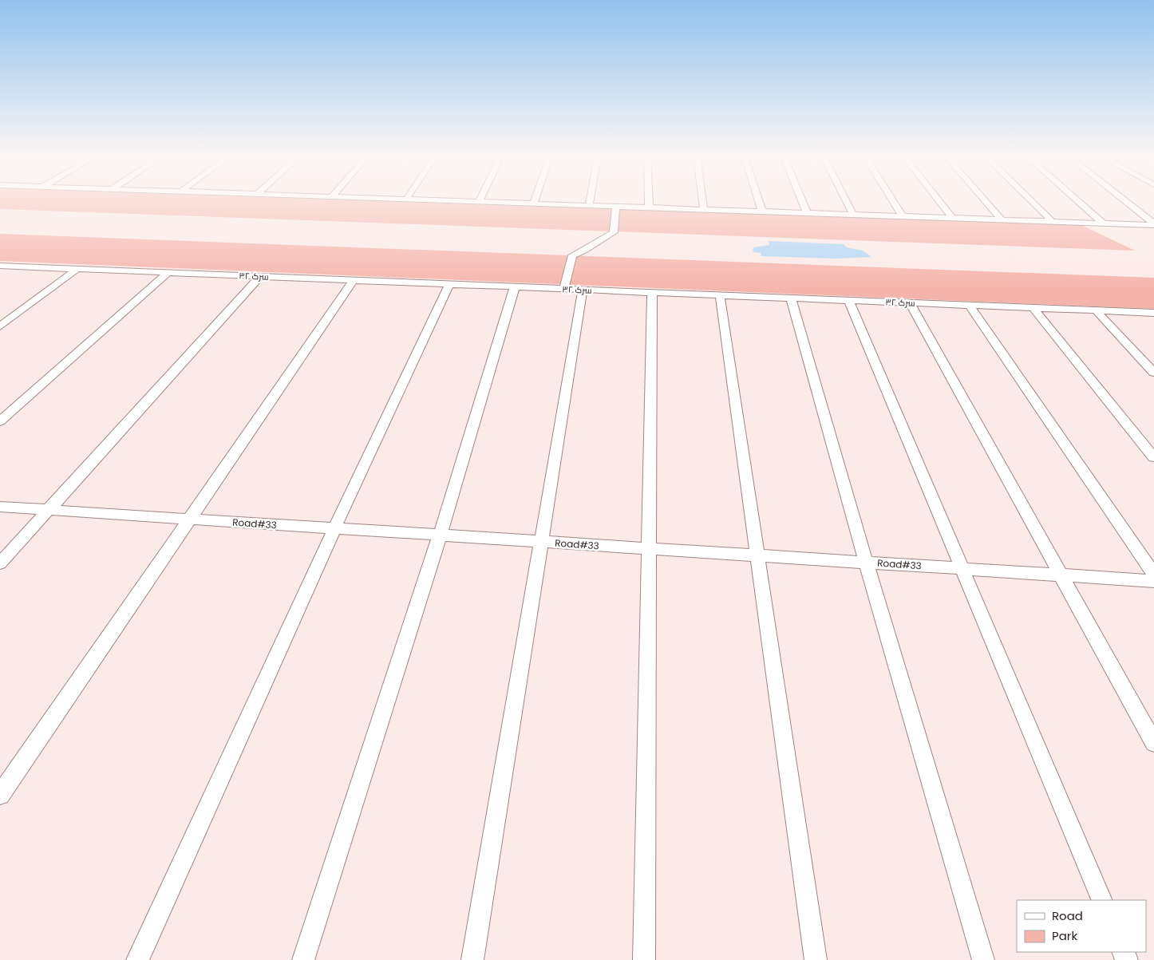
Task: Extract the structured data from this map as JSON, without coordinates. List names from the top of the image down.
{
  "streets": {
    "street": ["سرک ۳۲", "Road#33"]
  },
  "legend": ["Road", "Park"]
}
